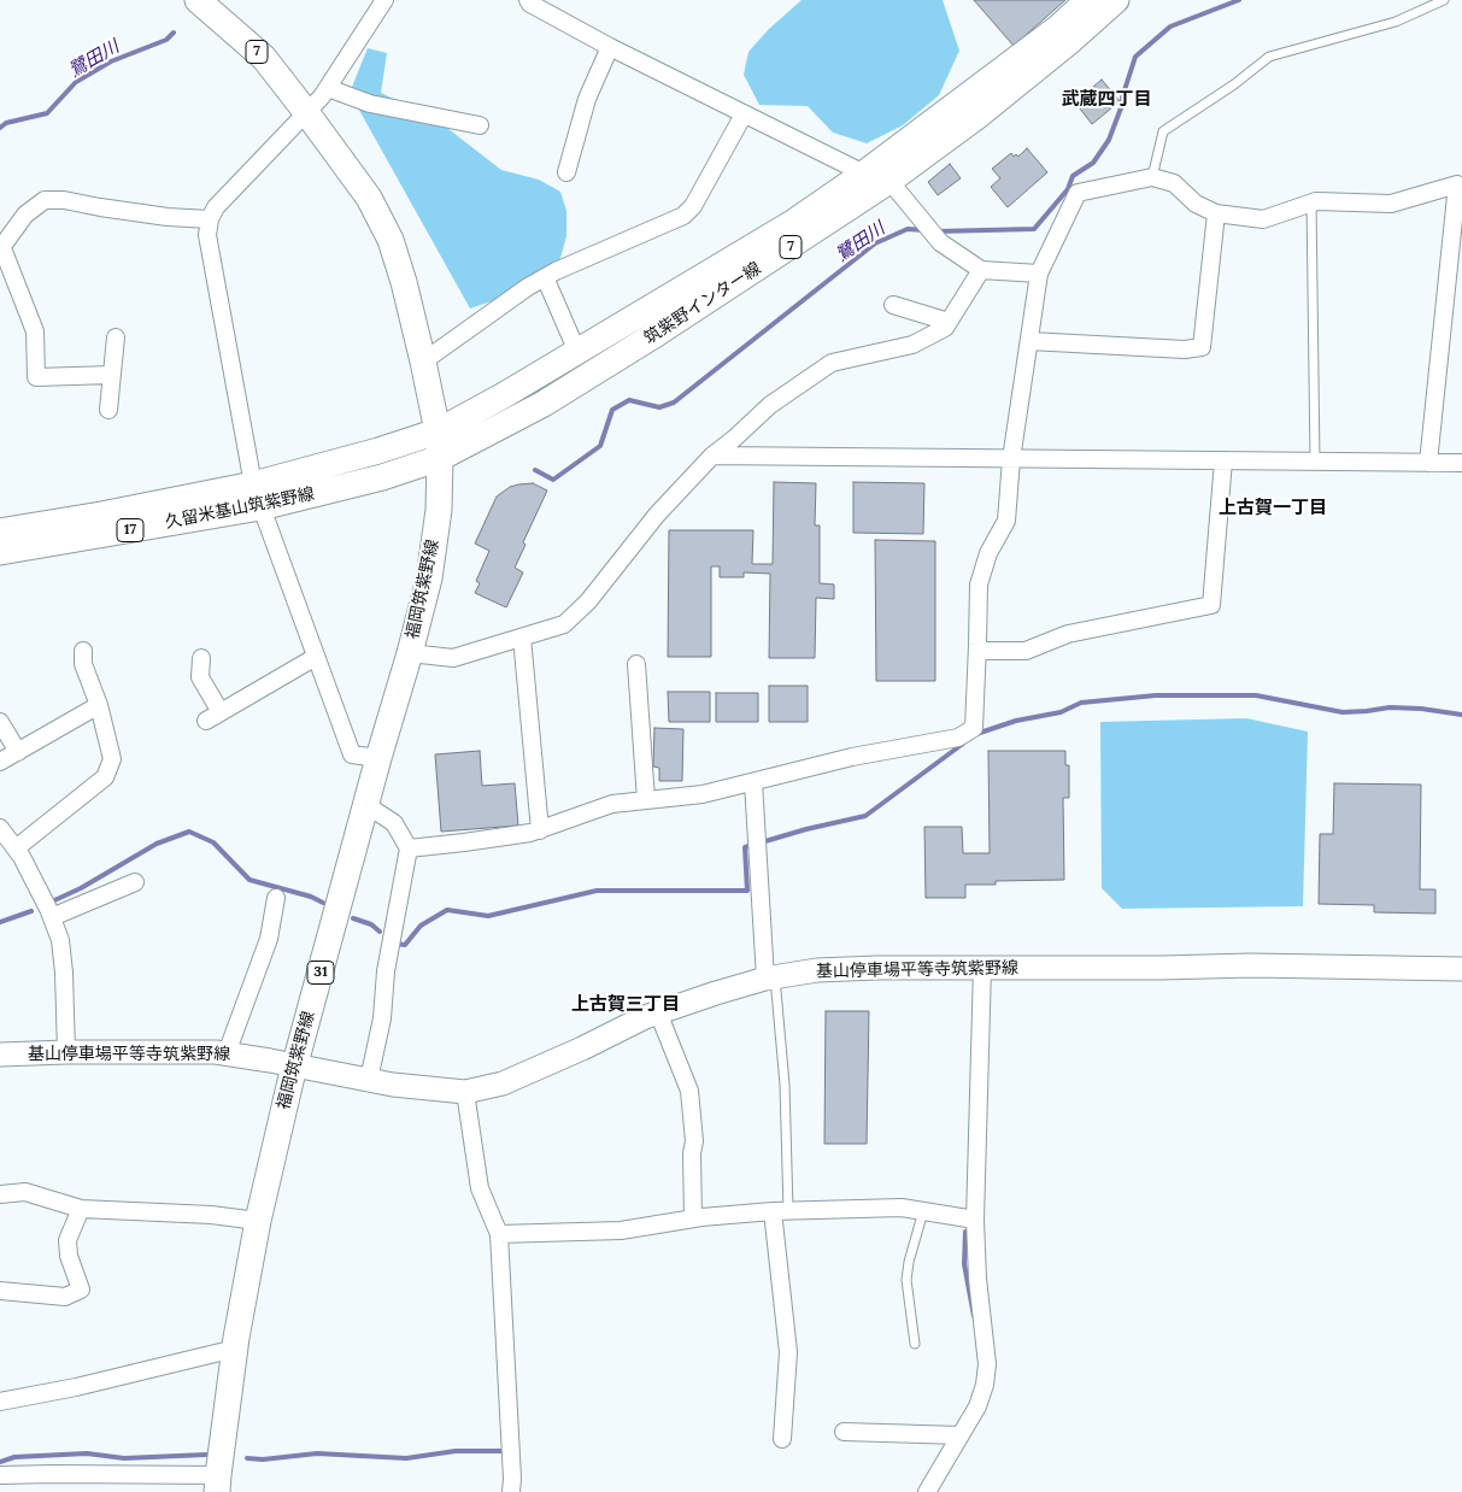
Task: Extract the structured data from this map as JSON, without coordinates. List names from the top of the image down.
{
  "streets": {
    "main road": [
      "7",
      "筑紫野インター線",
      "久留米基山筑紫野線",
      "17",
      "福岡筑紫野線",
      "基山停車場平等寺筑紫野線",
      "31"
    ]
  },
  "crossings": [
    ["7", "筑紫野インター線"],
    ["7", "久留米基山筑紫野線"],
    ["7", "福岡筑紫野線"],
    ["筑紫野インター線", "久留米基山筑紫野線"],
    ["筑紫野インター線", "福岡筑紫野線"],
    ["久留米基山筑紫野線", "福岡筑紫野線"],
    ["福岡筑紫野線", "基山停車場平等寺筑紫野線"]
  ],
  "districts": ["武蔵四丁目", "上古賀一丁目", "上古賀三丁目"],
  "water": ["鷺田川"]
}
